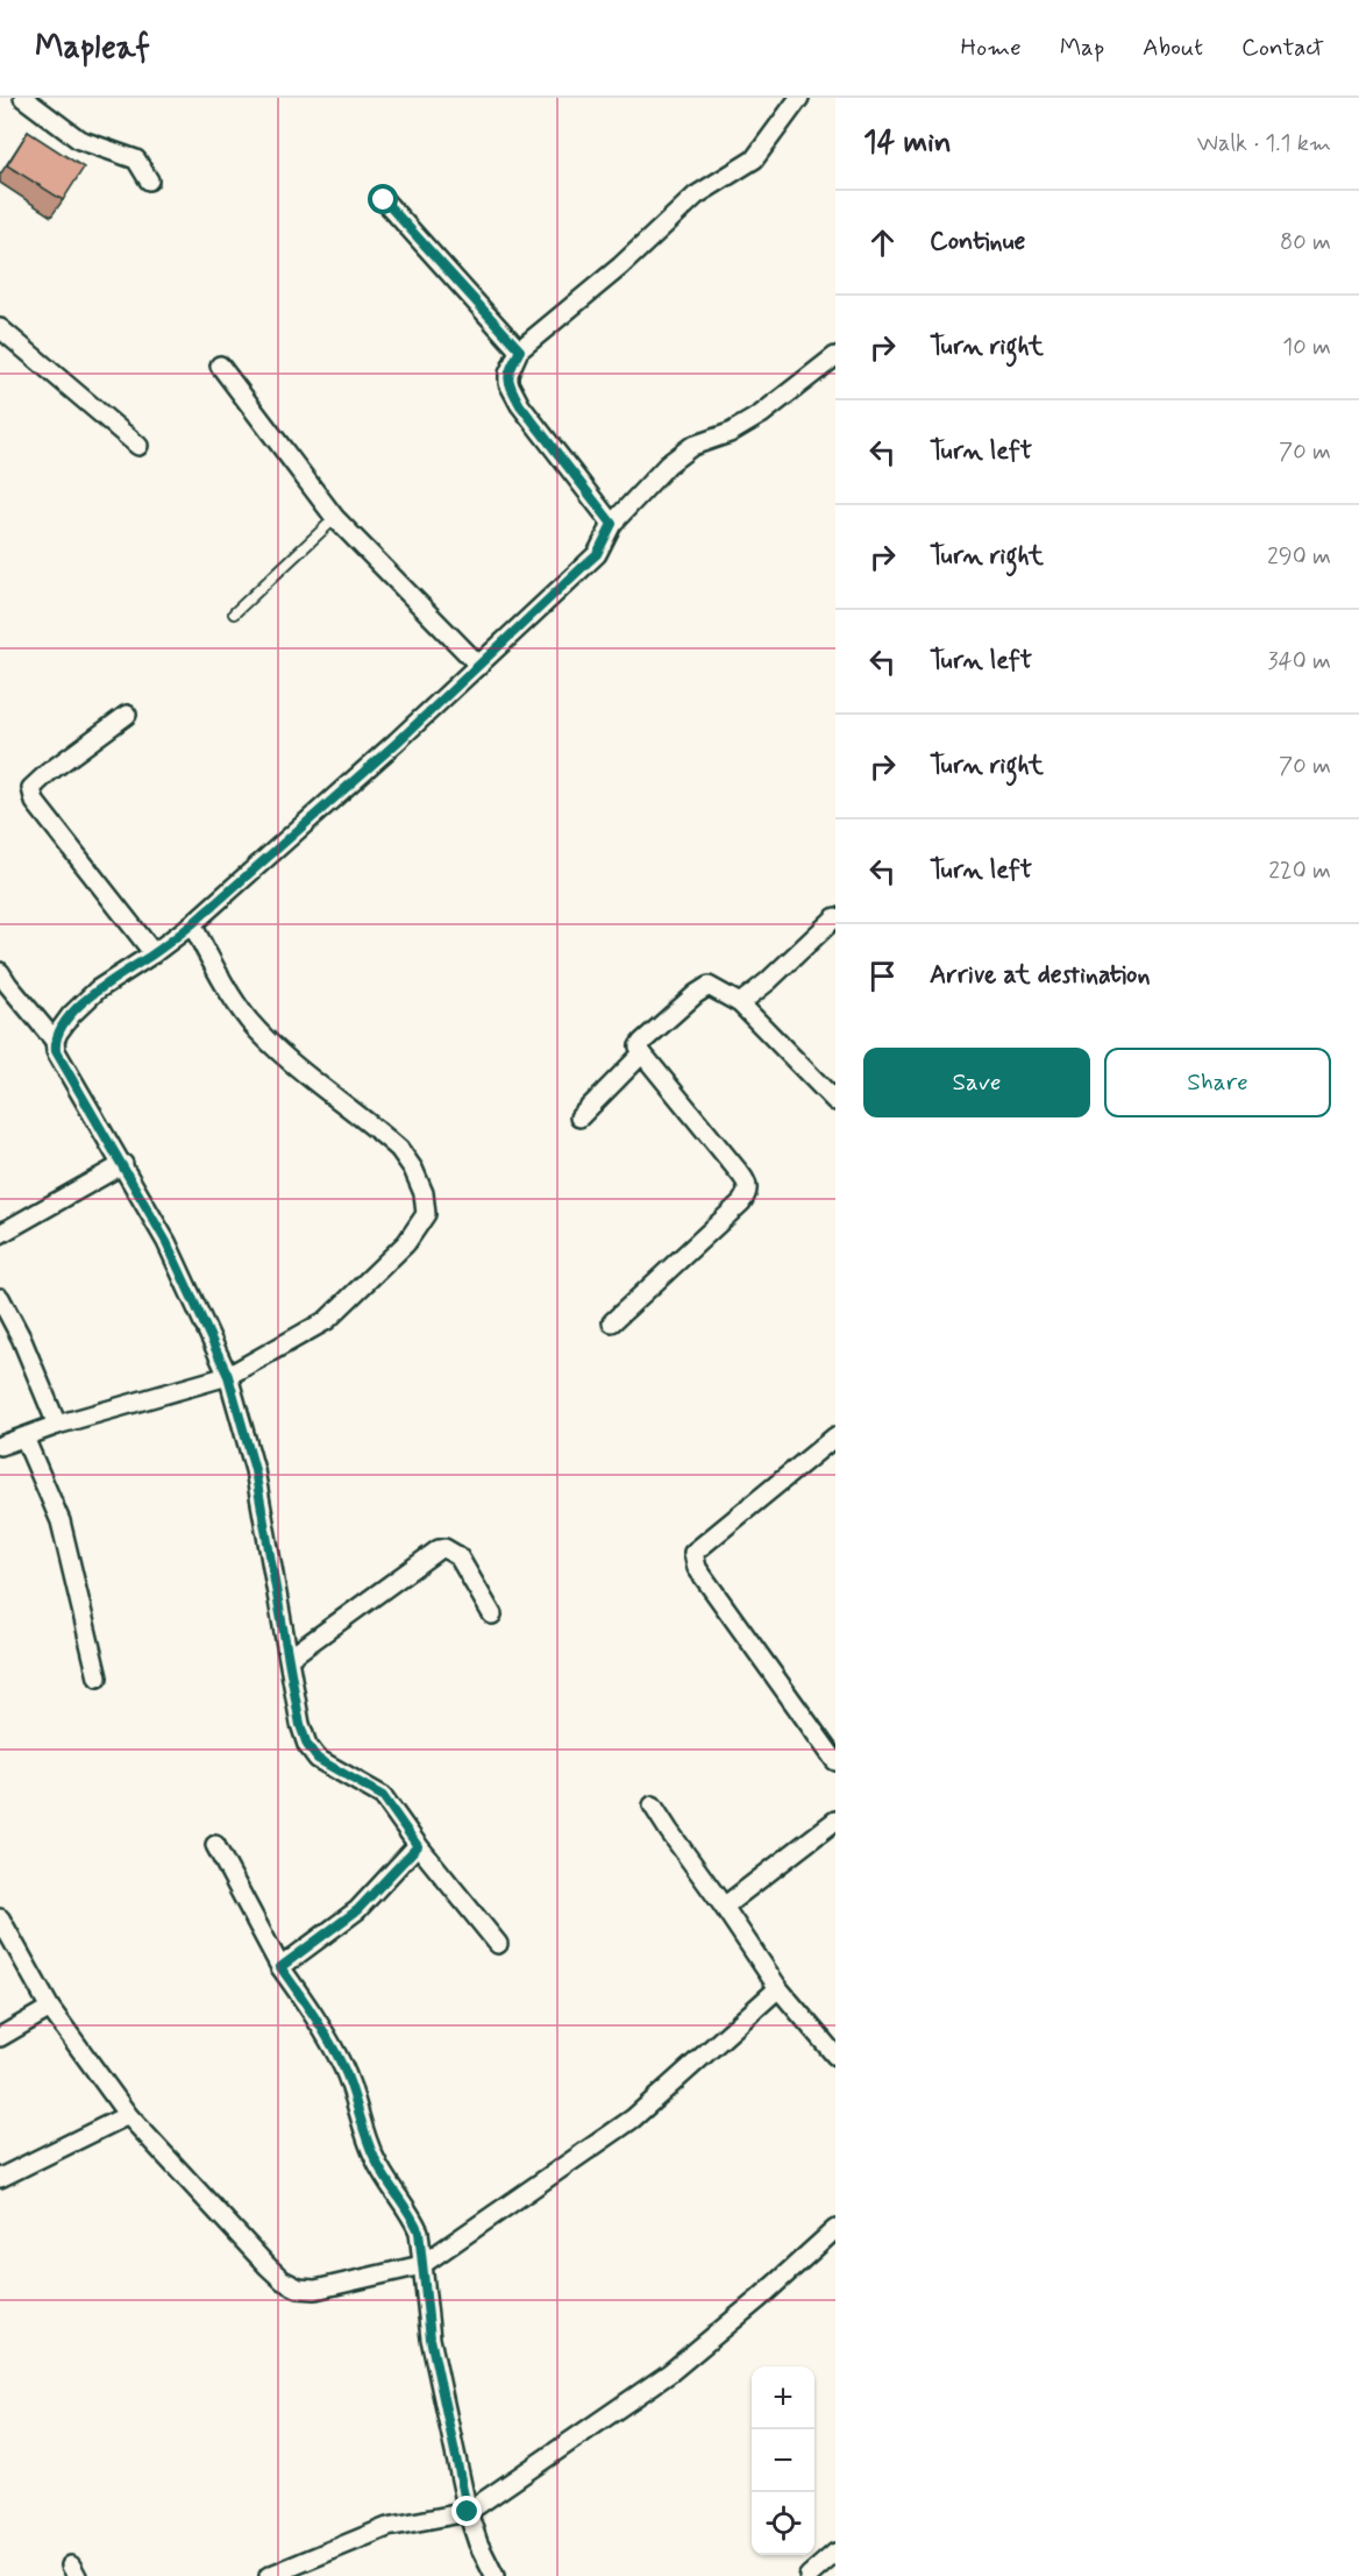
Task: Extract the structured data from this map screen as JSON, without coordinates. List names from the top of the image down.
{
  "page": {
    "header": "Mapleaf",
    "nav": [
      "Home",
      "Map",
      "About",
      "Contact"
    ],
    "heading": ["14 min", "Walk · 1.1 km"],
    "list": [
      ["Continue", "80 m"],
      ["Turn right", "10 m"],
      ["Turn left", "70 m"],
      ["Turn right", "290 m"],
      ["Turn left", "340 m"],
      ["Turn right", "70 m"],
      ["Turn left", "220 m"],
      "Arrive at destination"
    ],
    "buttons": ["Save", "Share"],
    "map_buttons": ["+", "−"]
  }
}
